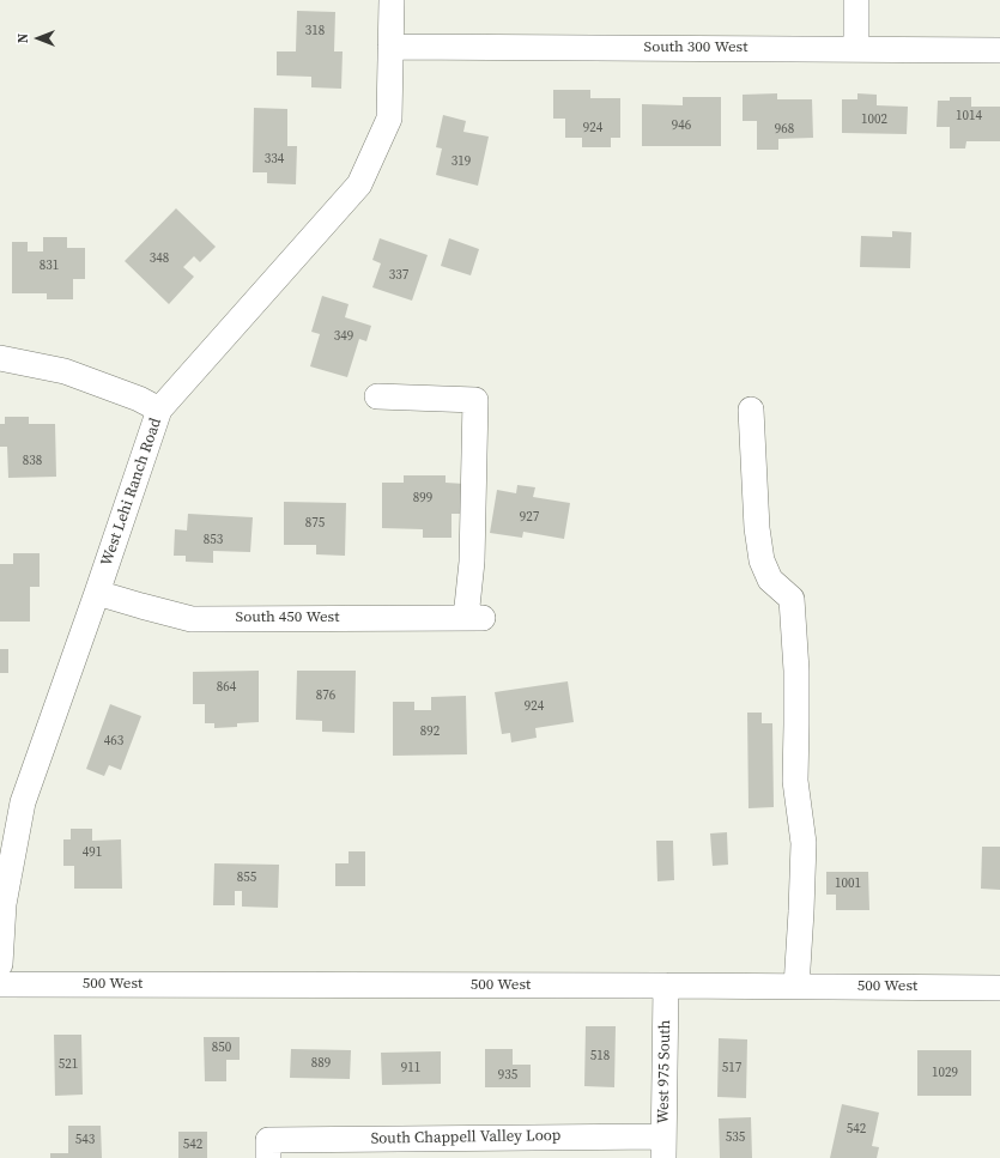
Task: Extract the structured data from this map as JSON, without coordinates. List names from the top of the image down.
{
  "streets": {
    "street": [
      "South 300 West",
      "West Lehi Ranch Road",
      "South 450 West",
      "500 West",
      "West 975 South",
      "South Chappell Valley Loop"
    ]
  },
  "crossings": [
    ["South 300 West", "West Lehi Ranch Road"],
    ["West Lehi Ranch Road", "South 450 West"],
    ["500 West", "West 975 South"],
    ["West 975 South", "South Chappell Valley Loop"]
  ],
  "house_numbers": [
    "318",
    "1014",
    "1002",
    "946",
    "924",
    "968",
    "334",
    "319",
    "348",
    "831",
    "337",
    "349",
    "838",
    "899",
    "927",
    "875",
    "853",
    "864",
    "876",
    "924",
    "892",
    "463",
    "491",
    "855",
    "1001",
    "850",
    "518",
    "889",
    "521",
    "911",
    "517",
    "1029",
    "935",
    "542",
    "535",
    "543",
    "542"
  ],
  "north": "left"
}
